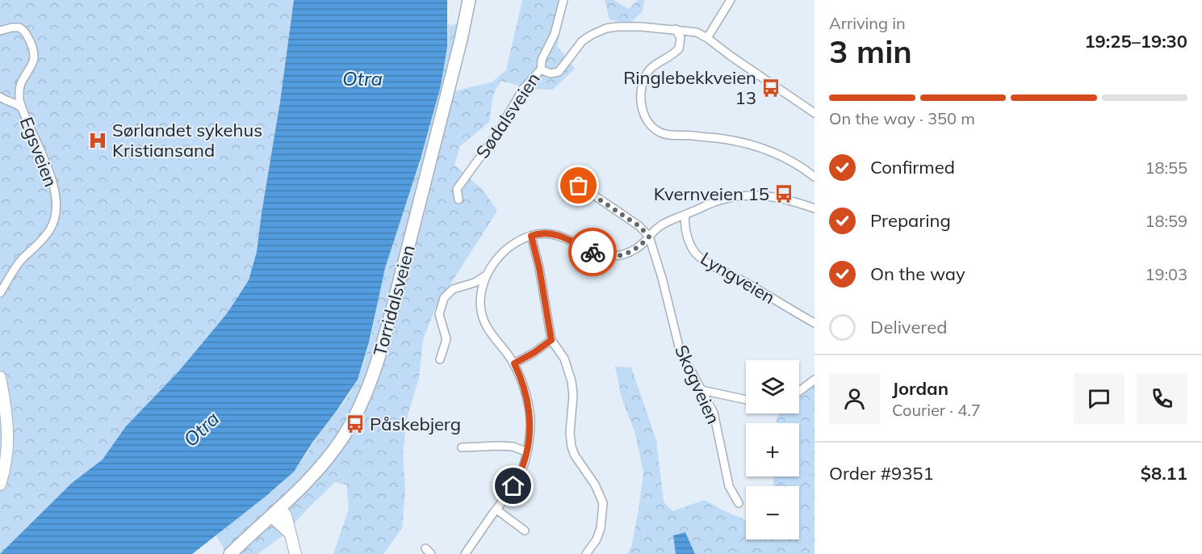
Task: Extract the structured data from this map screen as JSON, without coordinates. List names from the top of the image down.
{
  "streets": {
    "main road": ["Torridalsveien"],
    "street": [
      "Sødalsveien",
      "Egsveien",
      "Lyngveien",
      "Skogveien"
    ]
  },
  "water": ["Otra"],
  "places": {
    "bus stop": ["Ringlebekkveien 13", "Kvernveien 15", "Påskebjerg"],
    "hospital": ["Sørlandet sykehus Kristiansand"]
  },
  "page": {
    "heading": ["3 min", "Arriving in", "19:25–19:30"],
    "panel": [
      "Jordan",
      "Courier · 4.7",
      "Order #9351",
      "$8.11"
    ],
    "bar": "On the way · 350 m",
    "list": [
      ["Confirmed", "18:55"],
      ["Preparing", "18:59"],
      ["On the way", "19:03"],
      "Delivered"
    ],
    "map_buttons": ["+", "−"]
  }
}
